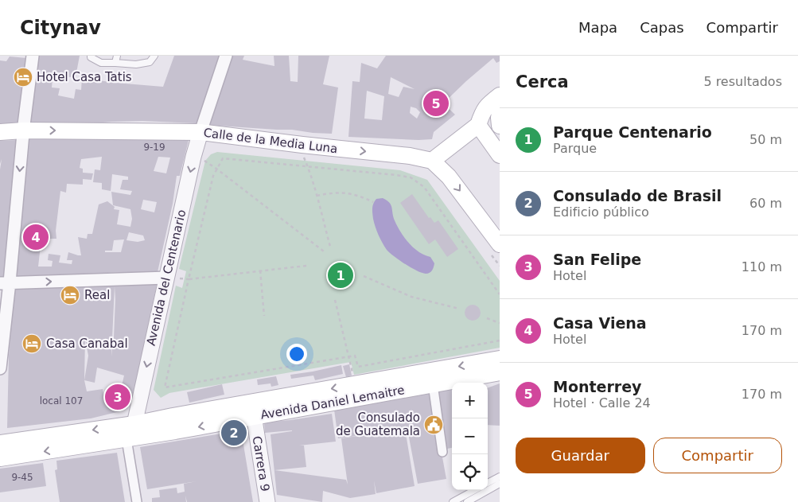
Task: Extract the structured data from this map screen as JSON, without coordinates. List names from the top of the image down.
{
  "streets": {
    "main road": ["Calle de la Media Luna", "Avenida Daniel Lemaitre"],
    "street": ["Avenida del Centenario", "Carrera 9"]
  },
  "crossings": [
    ["Calle de la Media Luna", "Avenida del Centenario"],
    ["Avenida del Centenario", "Avenida Daniel Lemaitre"],
    ["Avenida Daniel Lemaitre", "Carrera 9"]
  ],
  "one_way": ["Calle de la Media Luna", "Avenida del Centenario"],
  "places": {
    "hotel": ["Hotel Casa Tatis", "Real", "Casa Canabal"],
    "public building": ["Consulado de Guatemala"]
  },
  "house_numbers": ["9-19", "local 107", "9-45"],
  "page": {
    "header": "Citynav",
    "nav": ["Mapa", "Capas", "Compartir"],
    "heading": ["Cerca", "5 resultados"],
    "pins": [
      "5",
      "4",
      "1",
      "3",
      "2"
    ],
    "list": [
      {
        "mark": "1",
        "name": "Parque Centenario",
        "note": "Parque",
        "value": "50 m"
      },
      {
        "mark": "2",
        "name": "Consulado de Brasil",
        "note": "Edificio público",
        "value": "60 m"
      },
      {
        "mark": "3",
        "name": "San Felipe",
        "note": "Hotel",
        "value": "110 m"
      },
      {
        "mark": "4",
        "name": "Casa Viena",
        "note": "Hotel",
        "value": "170 m"
      },
      {
        "mark": "5",
        "name": "Monterrey",
        "note": "Hotel · Calle 24",
        "value": "170 m"
      }
    ],
    "map_buttons": ["+", "−"],
    "buttons": ["Guardar", "Compartir"]
  }
}
